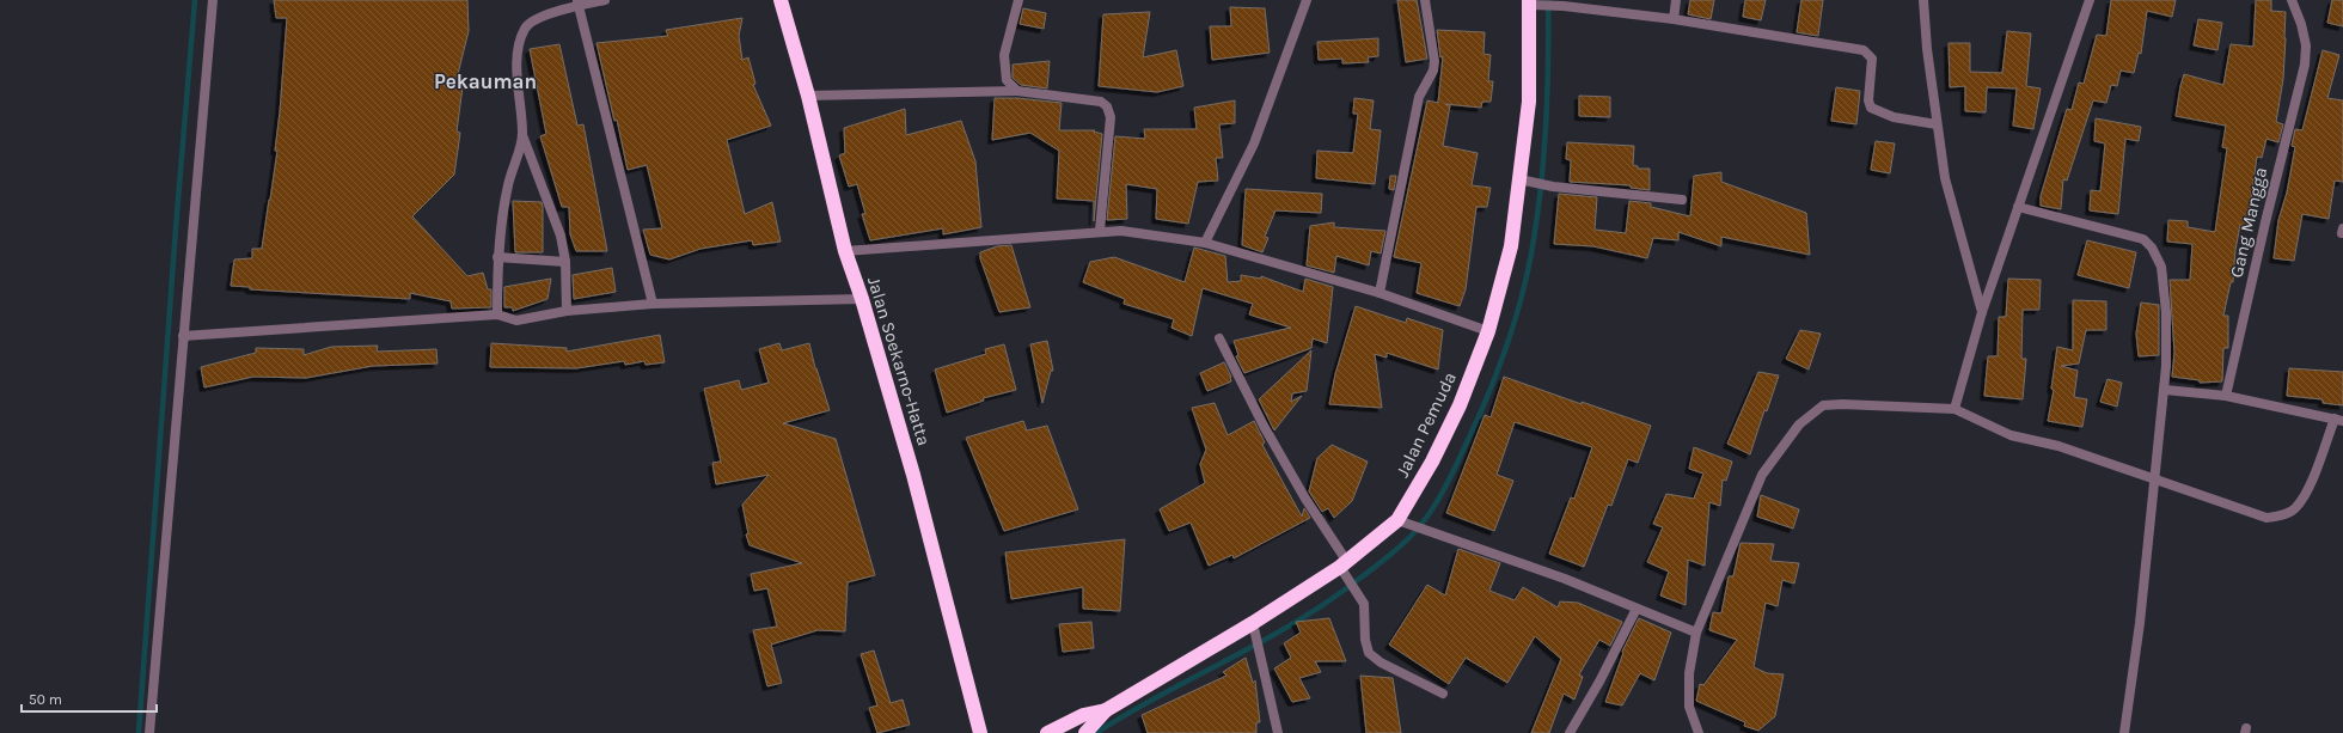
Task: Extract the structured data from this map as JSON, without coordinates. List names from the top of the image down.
{
  "streets": {
    "highway": ["Jalan Soekarno-Hatta", "Jalan Pemuda"],
    "street": ["Gang Mangga"]
  },
  "districts": ["Pekauman"],
  "scale_bar": "50 m"
}
